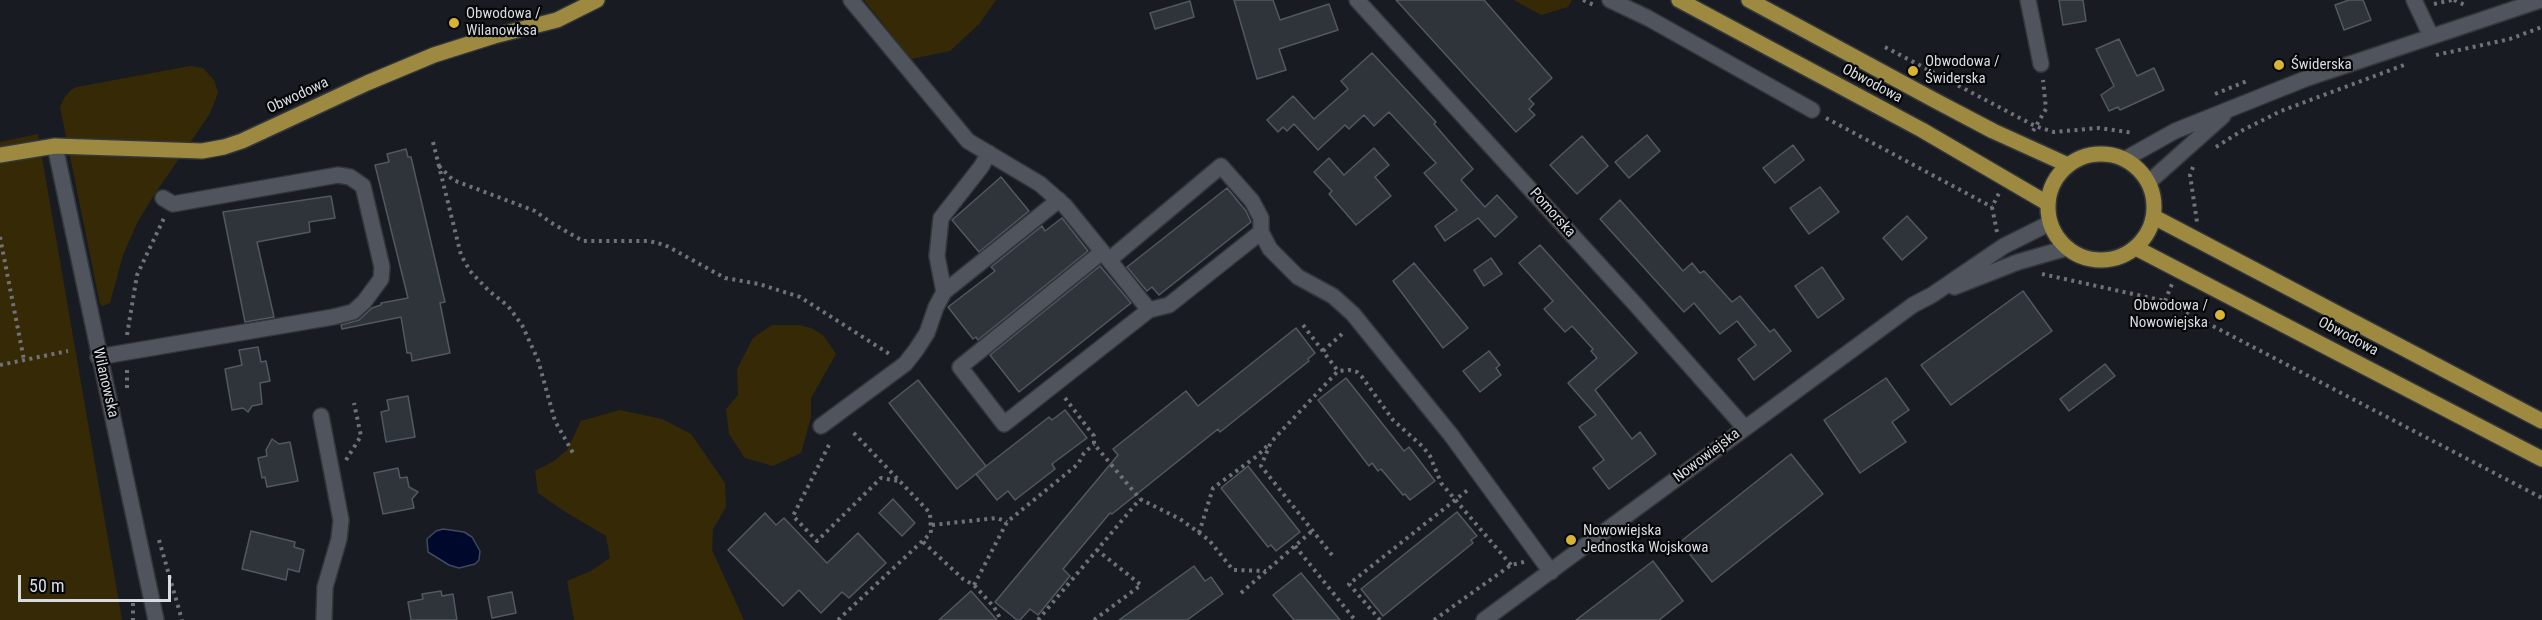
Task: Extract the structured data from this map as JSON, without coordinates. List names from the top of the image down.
{
  "streets": {
    "main road": ["Obwodowa"],
    "street": ["Pomorska", "Wilanowska", "Nowowiejska"]
  },
  "crossings": [
    ["Obwodowa", "Wilanowska"],
    ["Obwodowa", "Nowowiejska"],
    ["Pomorska", "Nowowiejska"]
  ],
  "places": [
    "Obwodowa / Wilanowksa",
    "Świderska",
    "Obwodowa / Świderska",
    "Obwodowa / Nowowiejska",
    "Nowowiejska Jednostka Wojskowa"
  ],
  "scale_bar": "50 m"
}
